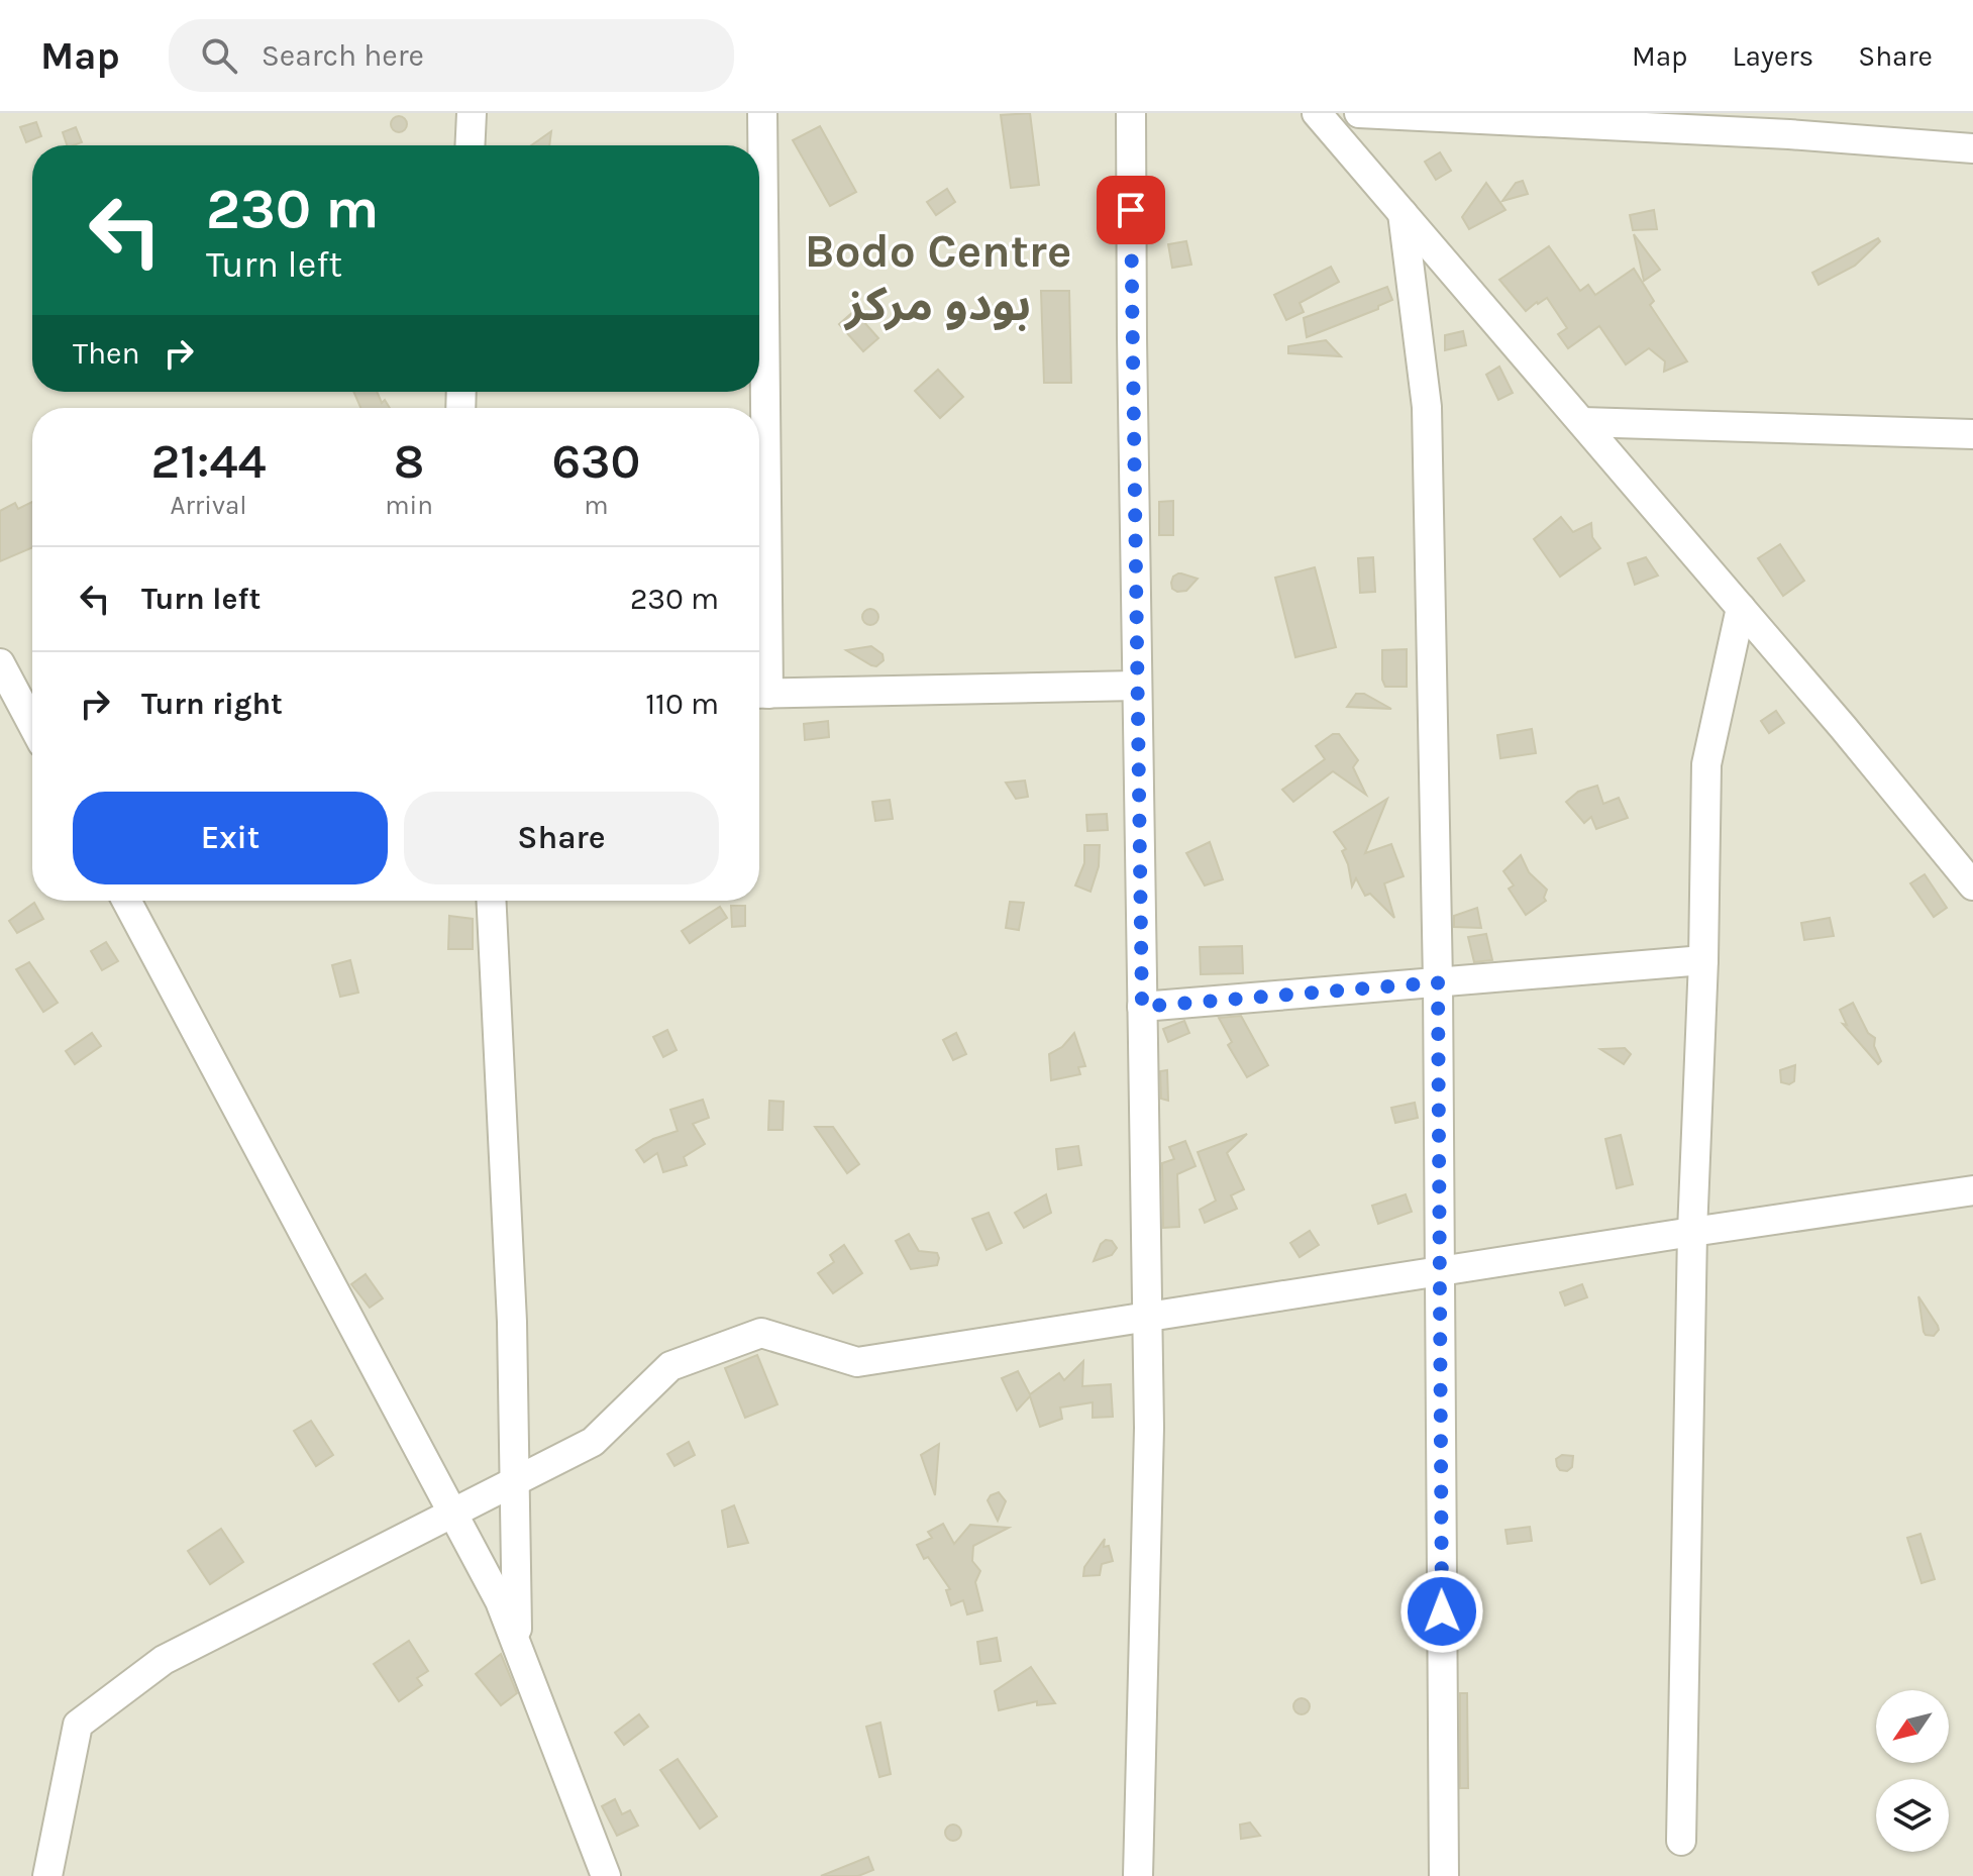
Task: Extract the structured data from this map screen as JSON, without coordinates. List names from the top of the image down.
{
  "districts": ["Bodo Centre بودو مركز"],
  "north": "bottom left",
  "page": {
    "header": "Map",
    "search": "Search here",
    "nav": ["Map", "Layers", "Share"],
    "turn": ["230 m", "Turn left"],
    "then": "Then",
    "eta": [
      "21:44",
      "Arrival",
      "8",
      "min",
      "630",
      "m"
    ],
    "list": [
      {
        "name": "Turn left",
        "value": "230 m"
      },
      {
        "name": "Turn right",
        "value": "110 m"
      }
    ],
    "buttons": ["Exit", "Share"]
  }
}
